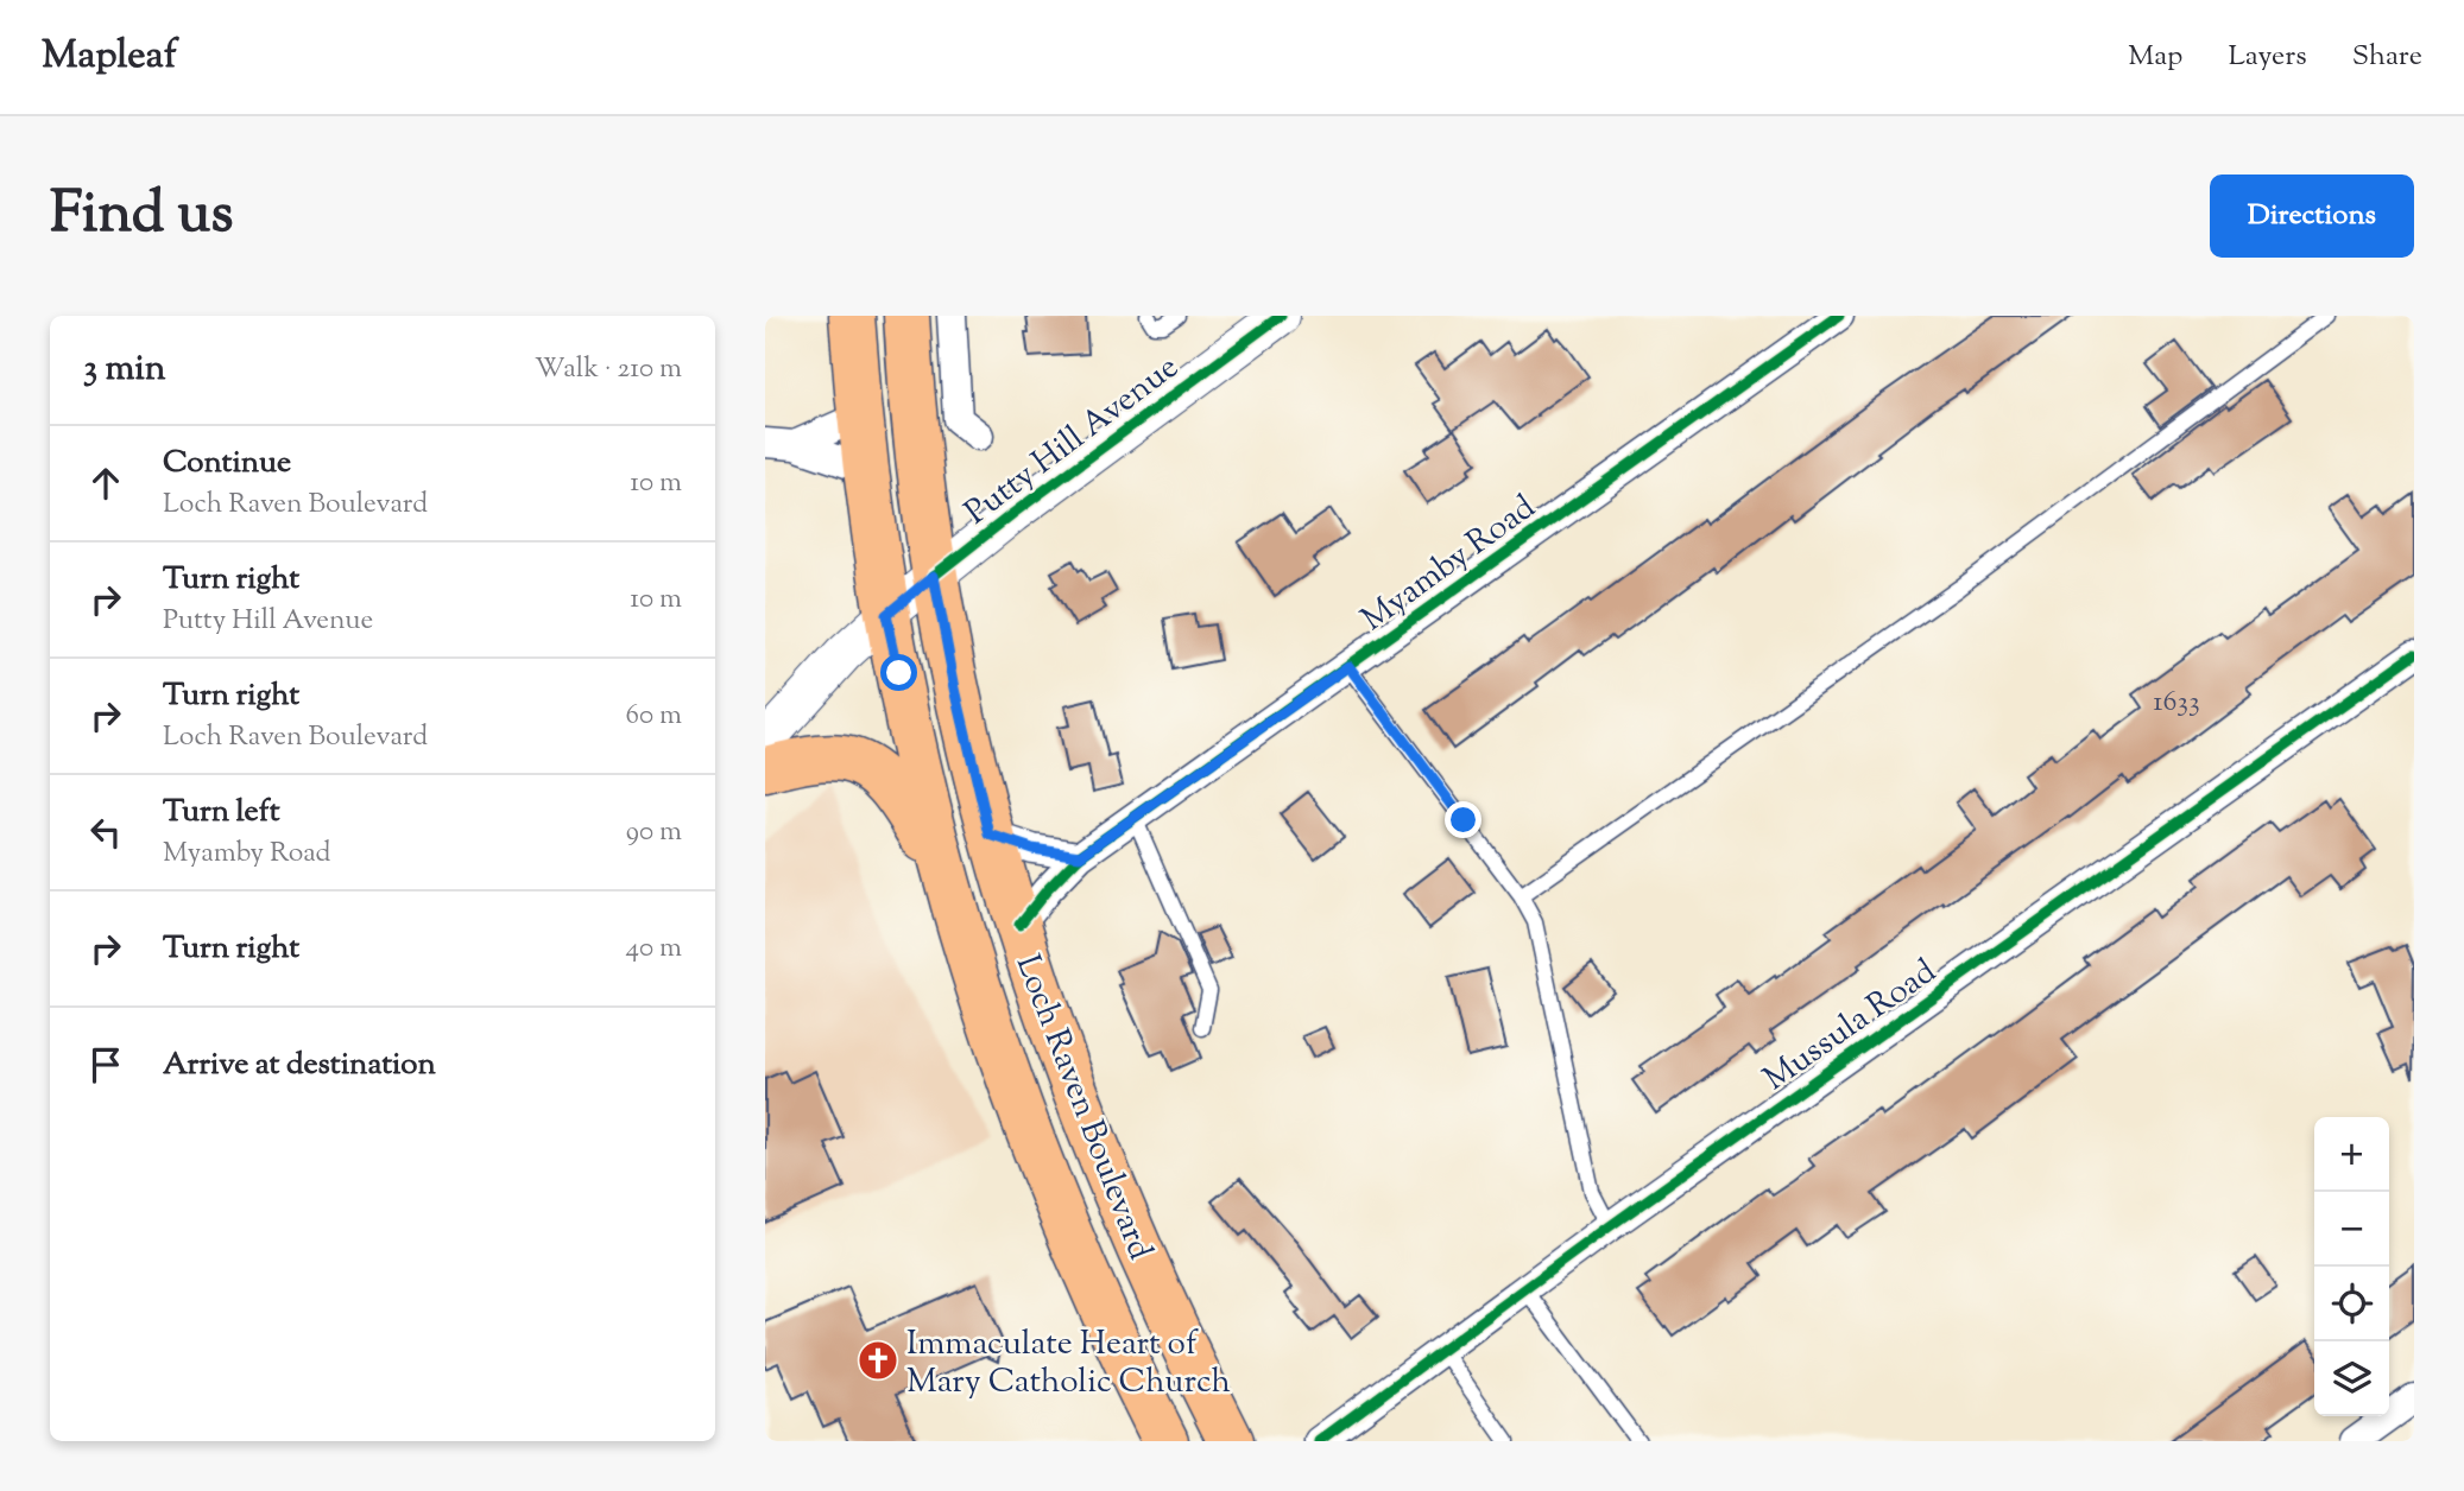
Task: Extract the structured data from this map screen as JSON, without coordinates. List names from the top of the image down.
{
  "streets": {
    "main road": ["Loch Raven Boulevard"],
    "street": ["Putty Hill Avenue", "Myamby Road", "Mussula Road"]
  },
  "crossings": [
    ["Putty Hill Avenue", "Loch Raven Boulevard"],
    ["Myamby Road", "Loch Raven Boulevard"]
  ],
  "places": {
    "church": ["Immaculate Heart of Mary Catholic Church"]
  },
  "house_numbers": ["1633"],
  "page": {
    "header": "Mapleaf",
    "nav": ["Map", "Layers", "Share"],
    "title": "Find us",
    "buttons": "Directions",
    "heading": ["3 min", "Walk · 210 m"],
    "list": [
      ["Continue", "Loch Raven Boulevard", "10 m"],
      ["Turn right", "Putty Hill Avenue", "10 m"],
      ["Turn right", "Loch Raven Boulevard", "60 m"],
      ["Turn left", "Myamby Road", "90 m"],
      ["Turn right", "40 m"],
      "Arrive at destination"
    ],
    "map_buttons": ["+", "−"]
  }
}
